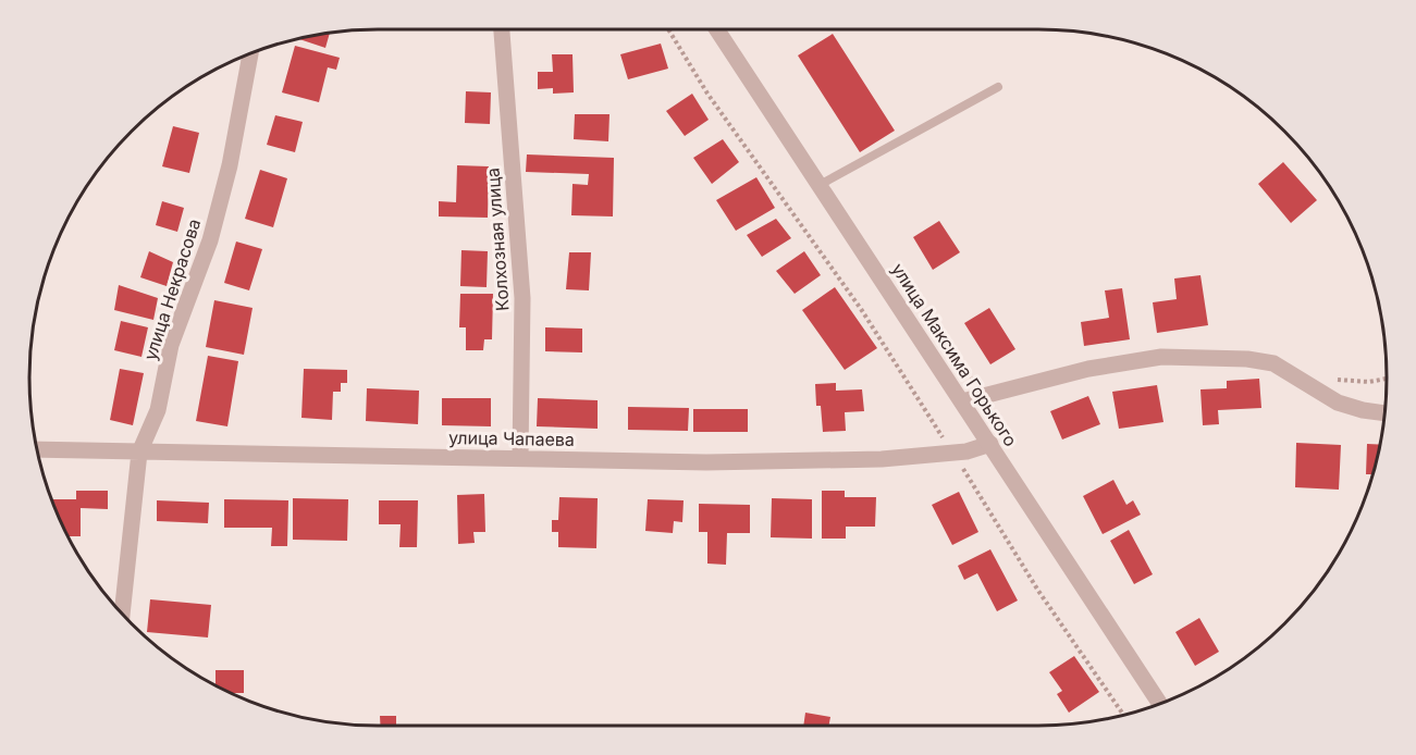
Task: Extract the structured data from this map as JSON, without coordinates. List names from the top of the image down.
{
  "streets": {
    "street": [
      "Колхозная улица",
      "улица Некрасова",
      "улица Максима Горького",
      "улица Чапаева"
    ]
  },
  "crossings": [
    ["Колхозная улица", "улица Чапаева"],
    ["улица Некрасова", "улица Чапаева"],
    ["улица Максима Горького", "улица Чапаева"]
  ]
}
